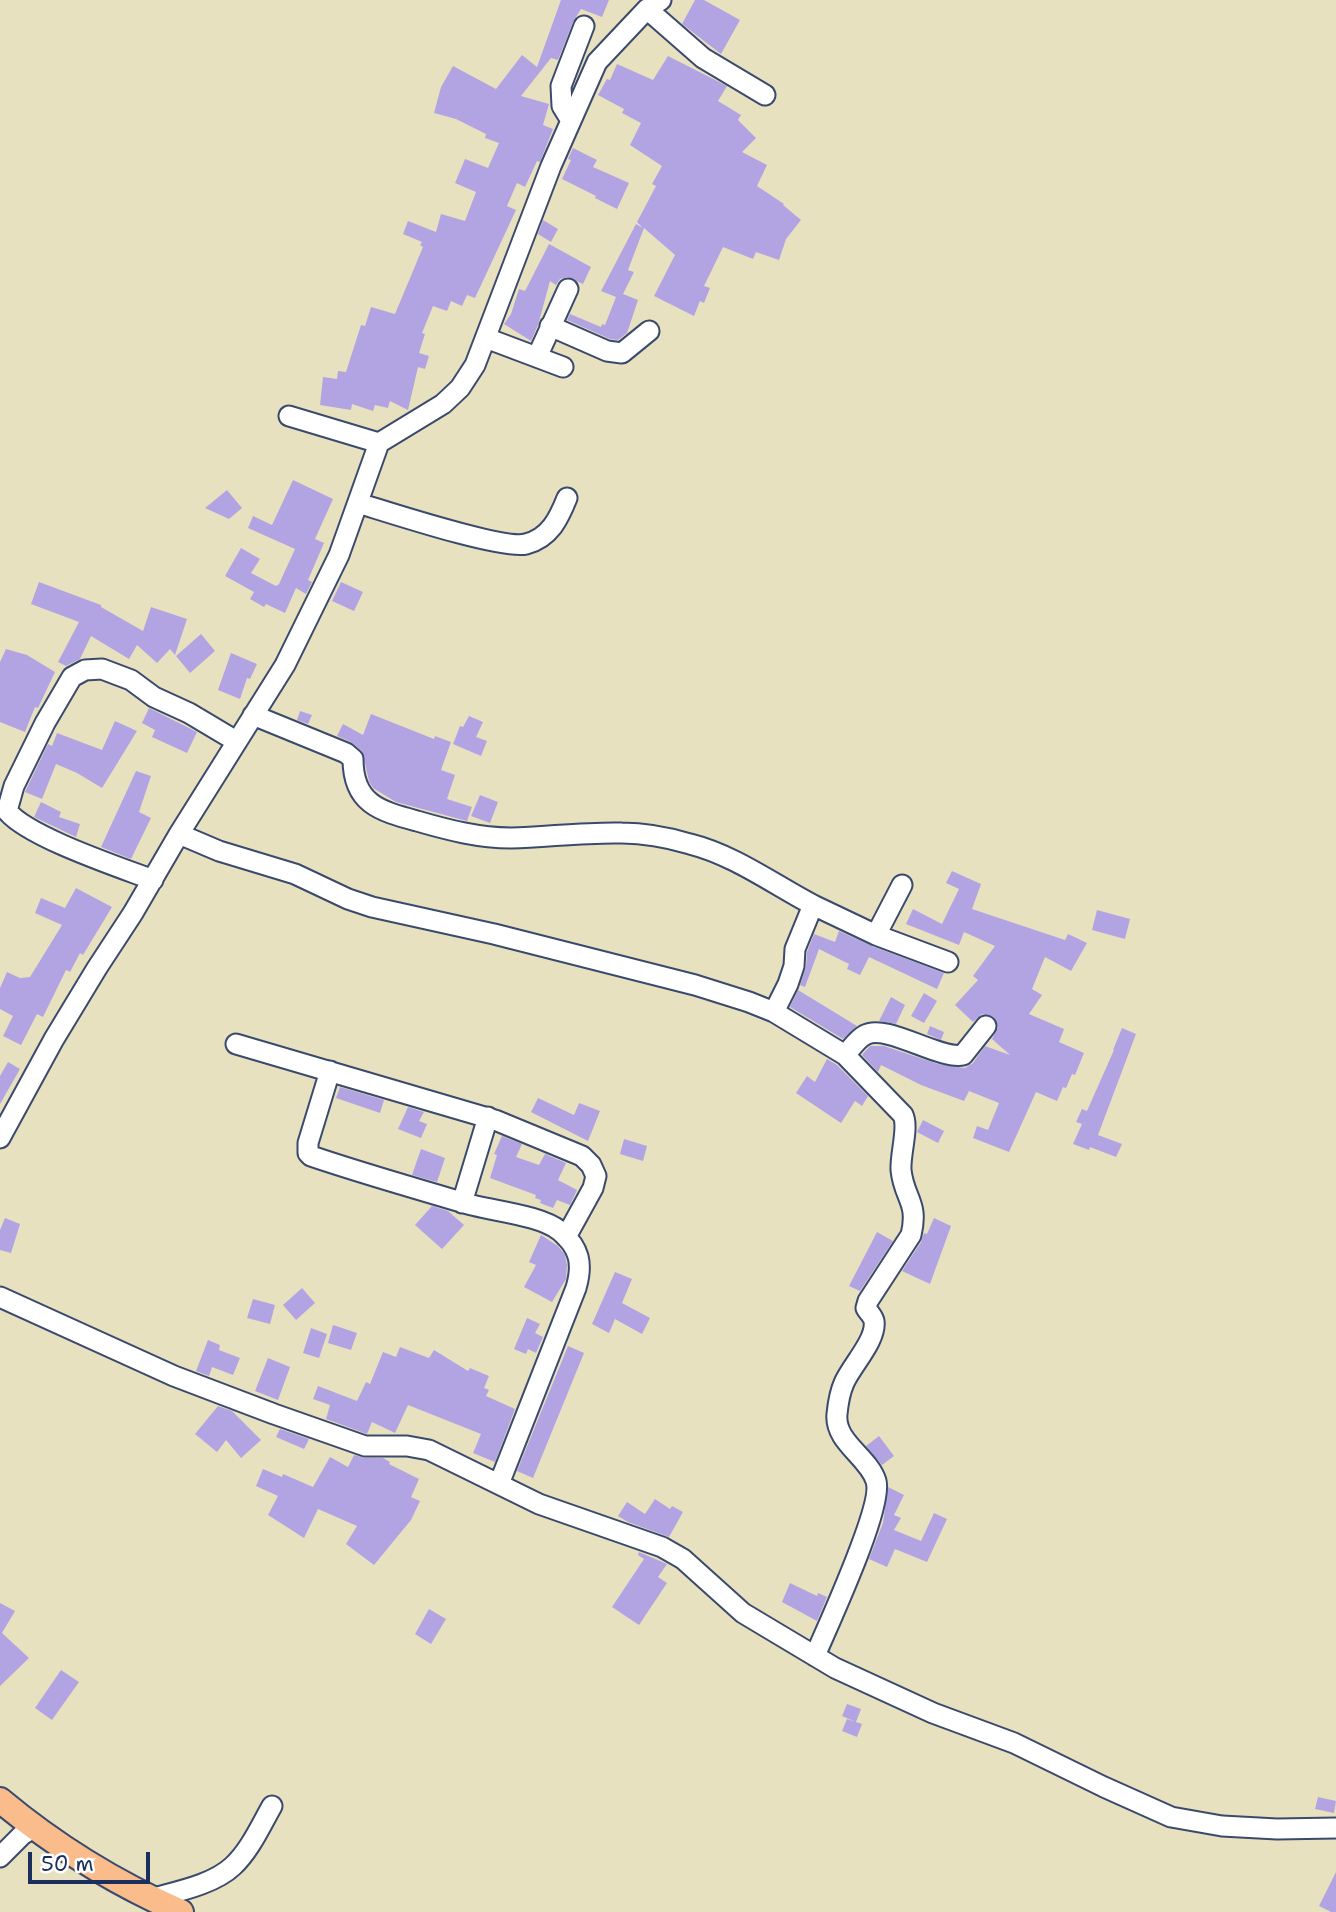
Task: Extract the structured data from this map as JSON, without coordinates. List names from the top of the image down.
{
  "scale_bar": "50 m"
}
